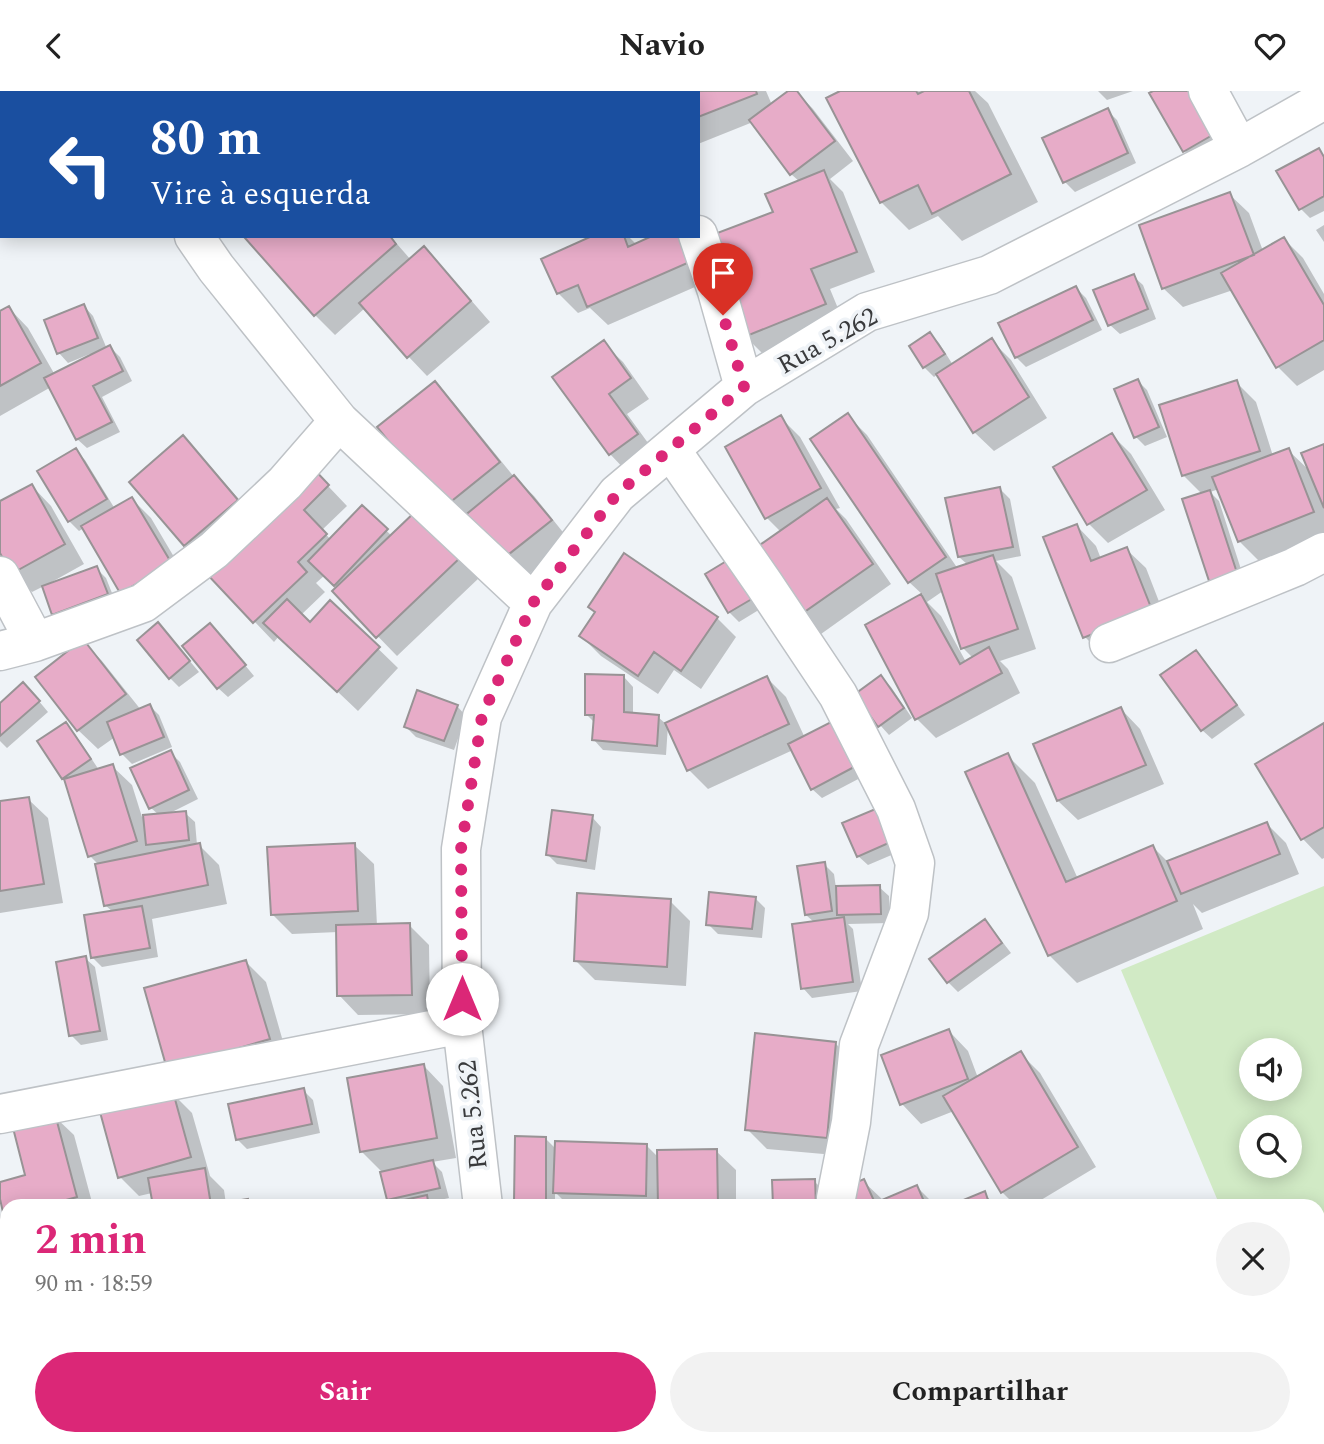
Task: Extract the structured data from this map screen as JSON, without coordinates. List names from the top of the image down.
{
  "streets": {
    "street": ["Rua 5.262"]
  },
  "page": {
    "header": "Navio",
    "turn": ["80 m", "Vire à esquerda"],
    "heading": ["2 min", "90 m · 18:59"],
    "buttons": ["Sair", "Compartilhar"]
  }
}
